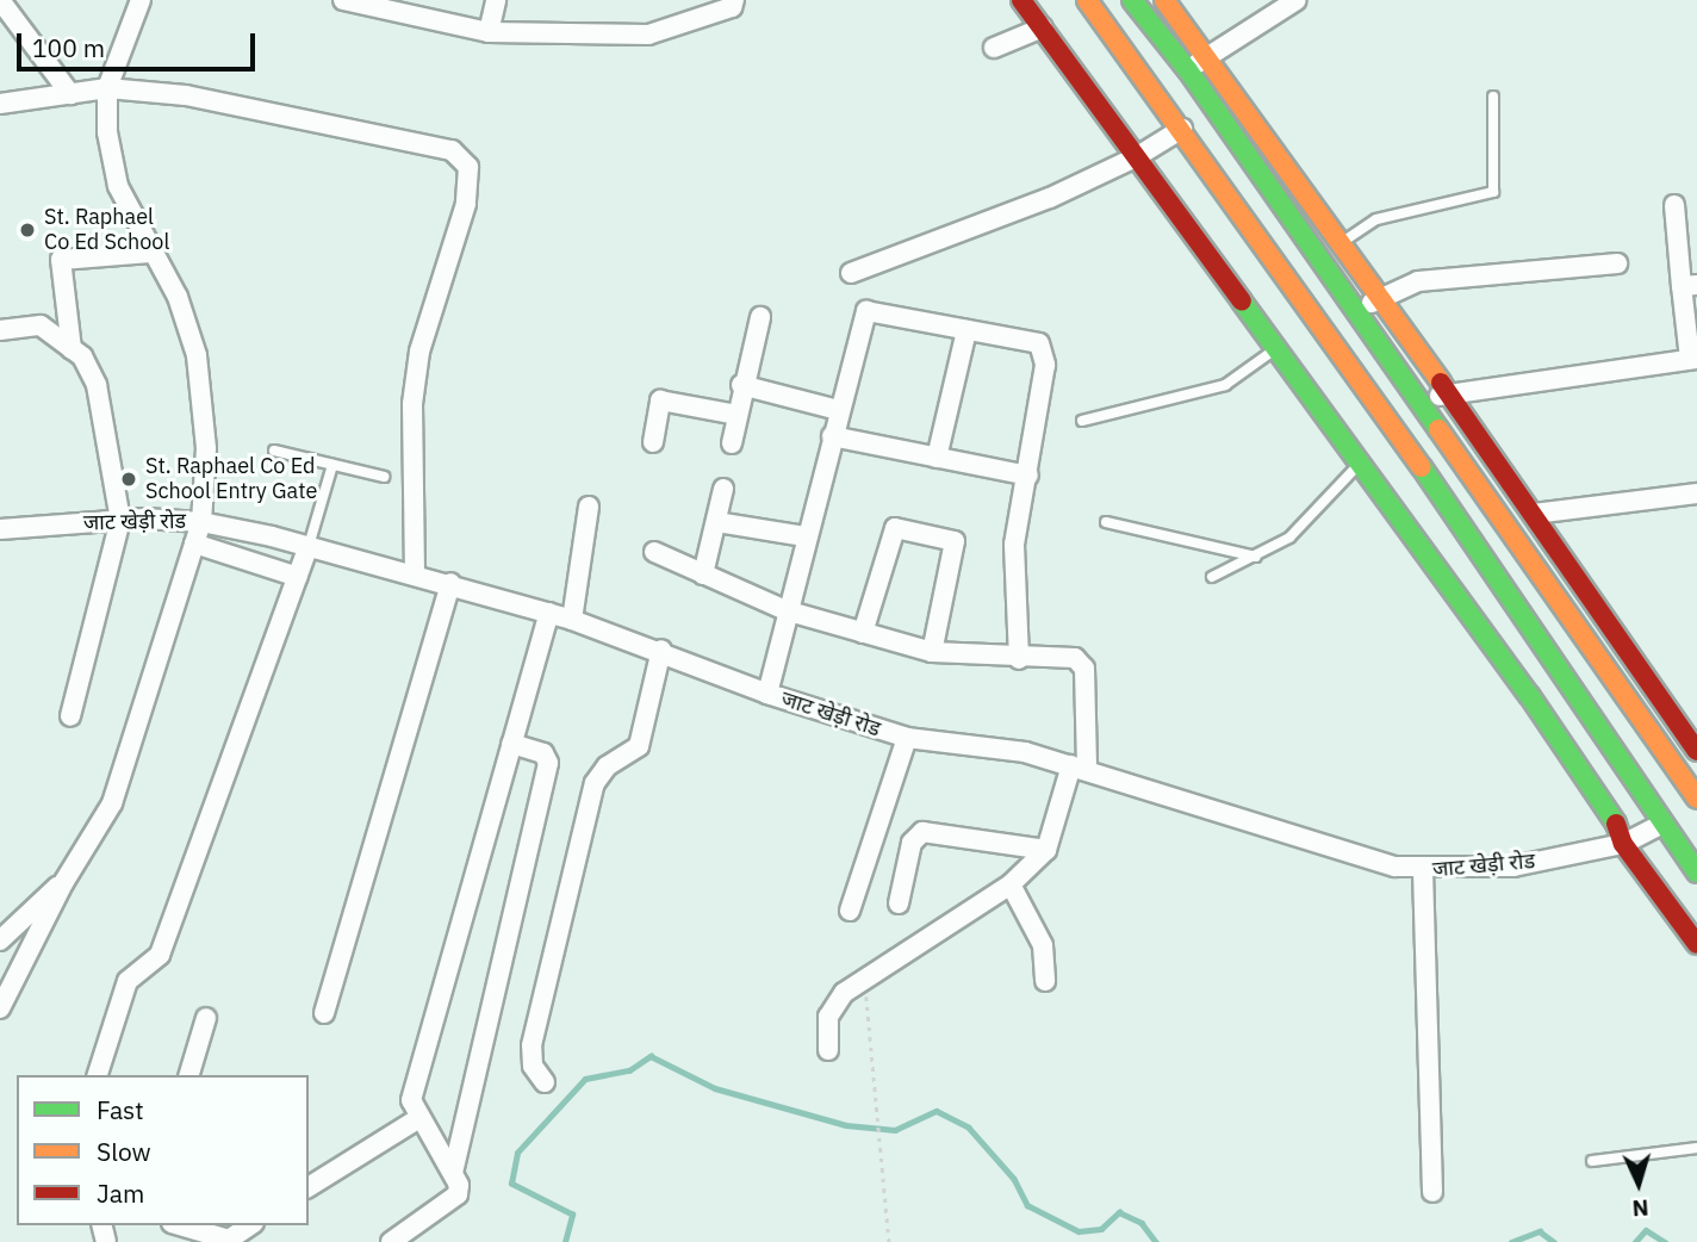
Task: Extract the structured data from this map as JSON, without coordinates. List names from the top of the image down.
{
  "streets": {
    "street": ["जाट खेड़ी रोड"]
  },
  "places": ["St. Raphael Co Ed School", "St. Raphael Co Ed School Entry Gate"],
  "legend": ["Fast", "Slow", "Jam"],
  "scale_bar": "100 m",
  "north": "bottom"
}
